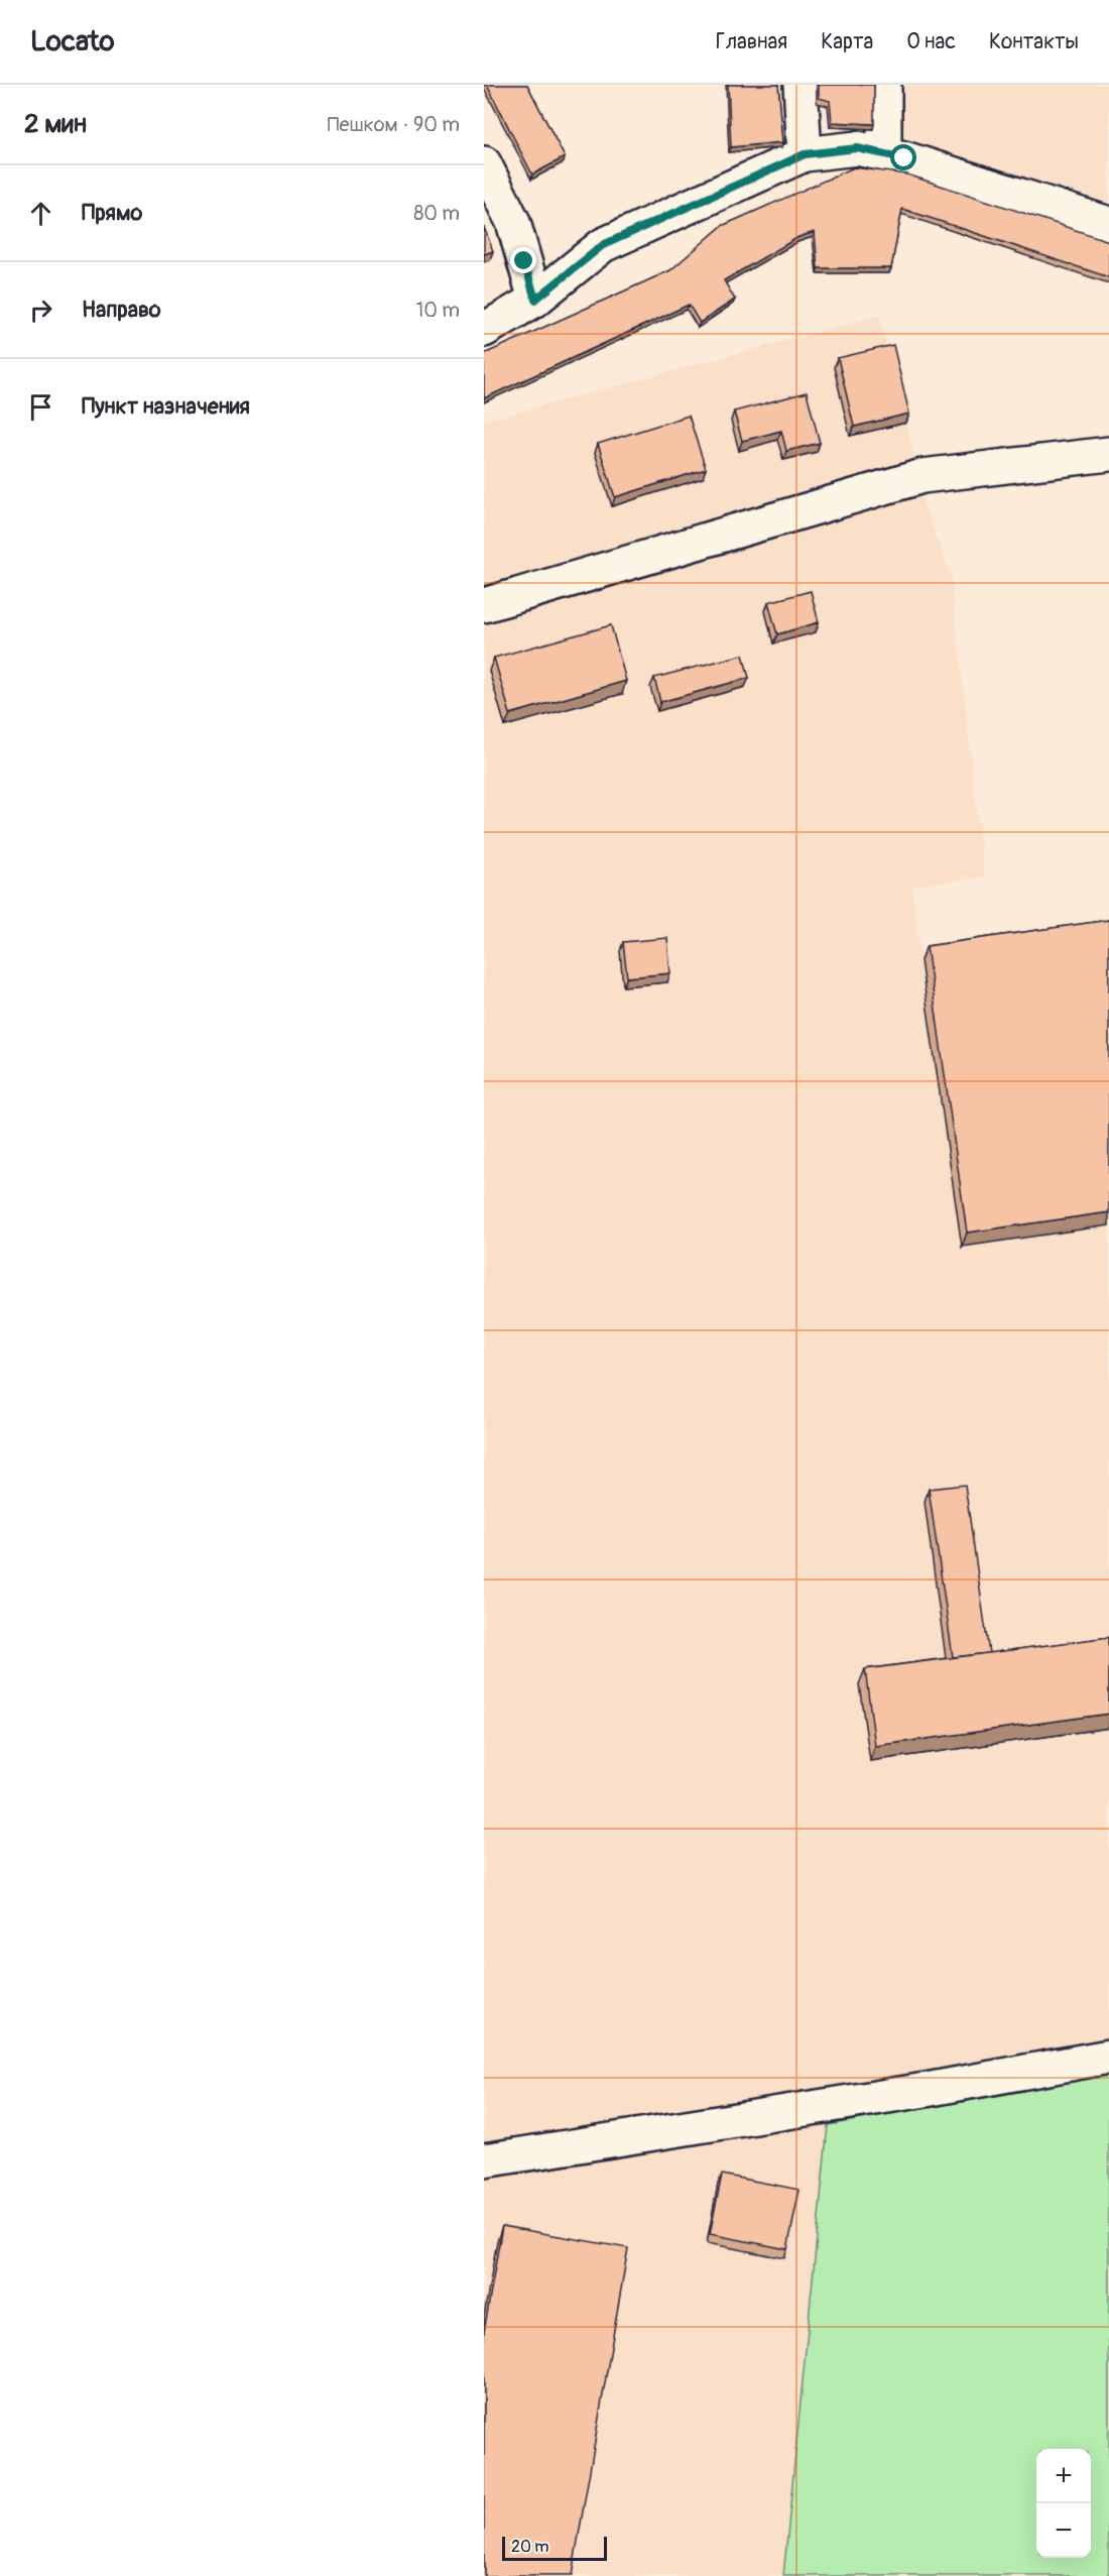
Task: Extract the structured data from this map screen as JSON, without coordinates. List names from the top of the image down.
{
  "scale_bar": "20 m",
  "page": {
    "header": "Locato",
    "nav": [
      "Главная",
      "Карта",
      "О нас",
      "Контакты"
    ],
    "heading": ["2 мин", "Пешком · 90 m"],
    "list": [
      ["Прямо", "80 m"],
      ["Направо", "10 m"],
      "Пункт назначения"
    ],
    "map_buttons": ["+", "−"],
    "scale": "20 m"
  }
}
